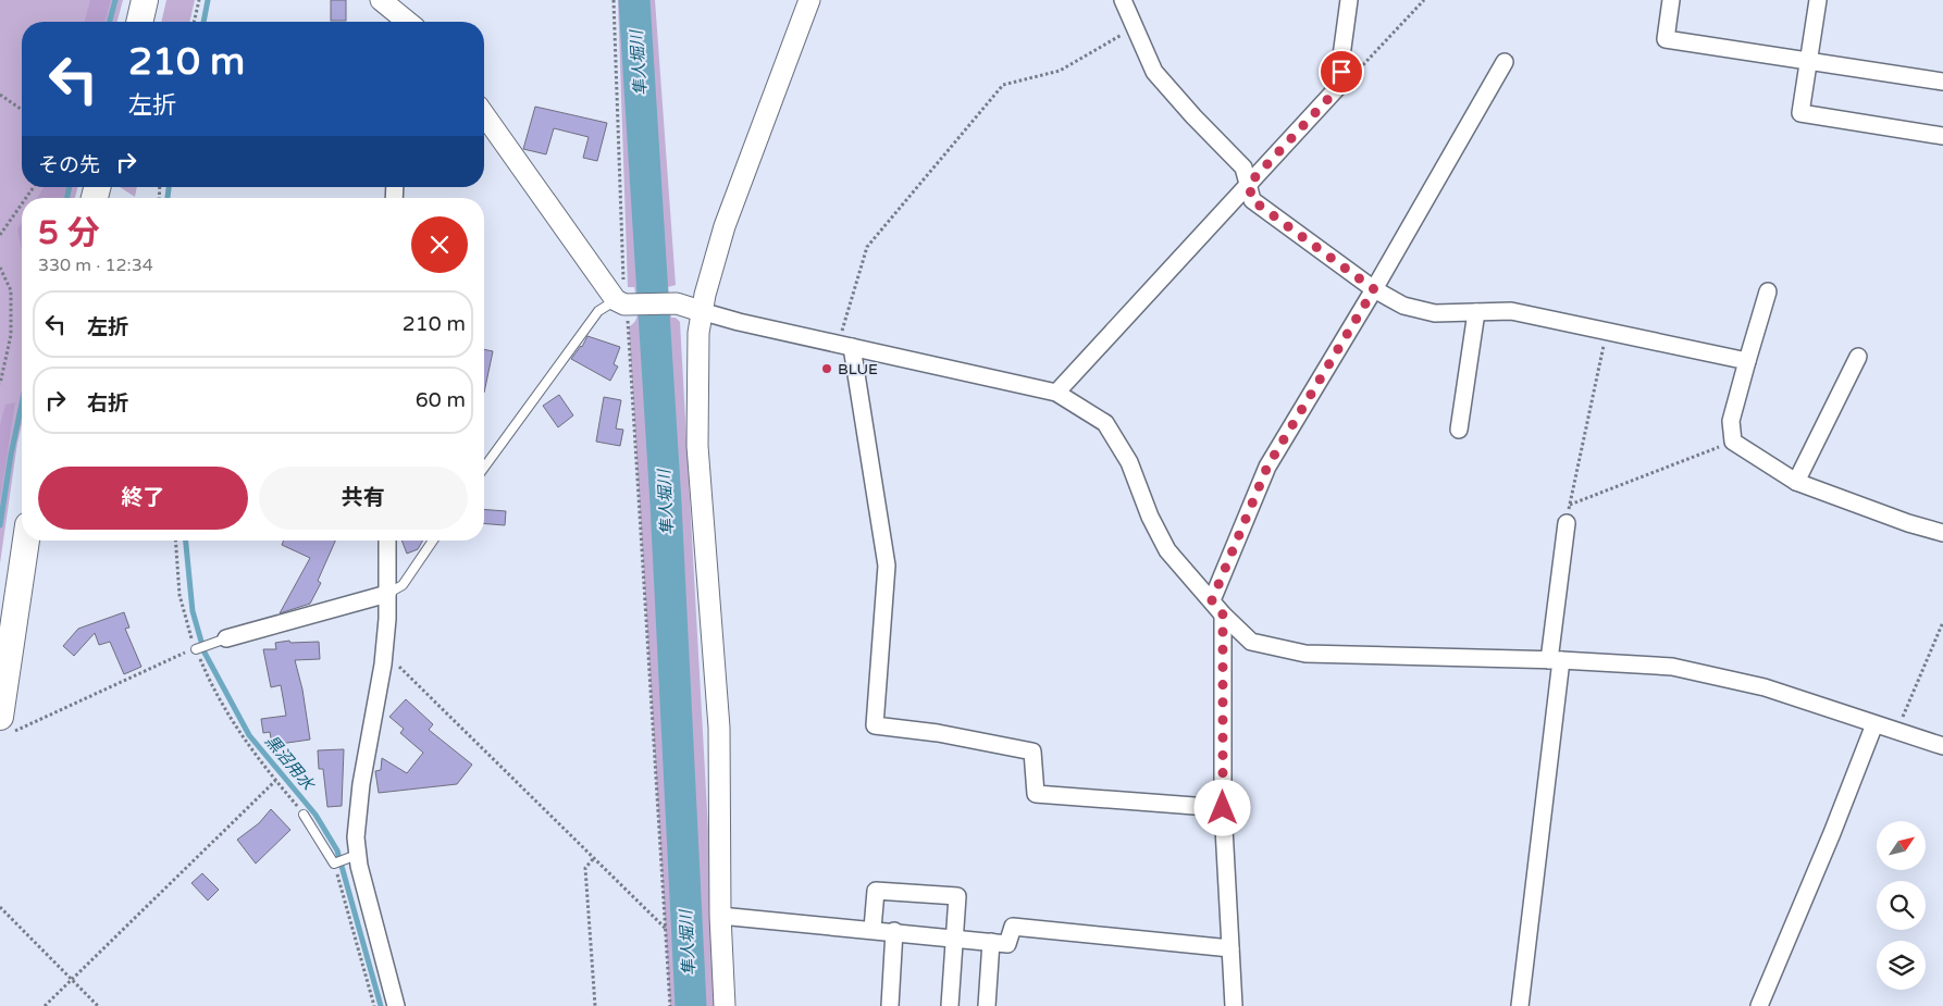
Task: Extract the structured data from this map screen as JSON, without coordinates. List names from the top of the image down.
{
  "water": ["隼人堀川", "黒沼用水"],
  "places": ["BLUE"],
  "north": "top right",
  "page": {
    "turn": ["210 m", "左折"],
    "then": "その先",
    "heading": ["5 分", "330 m · 12:34"],
    "list": [
      {
        "name": "左折",
        "value": "210 m"
      },
      {
        "name": "右折",
        "value": "60 m"
      }
    ],
    "buttons": ["終了", "共有"]
  }
}
